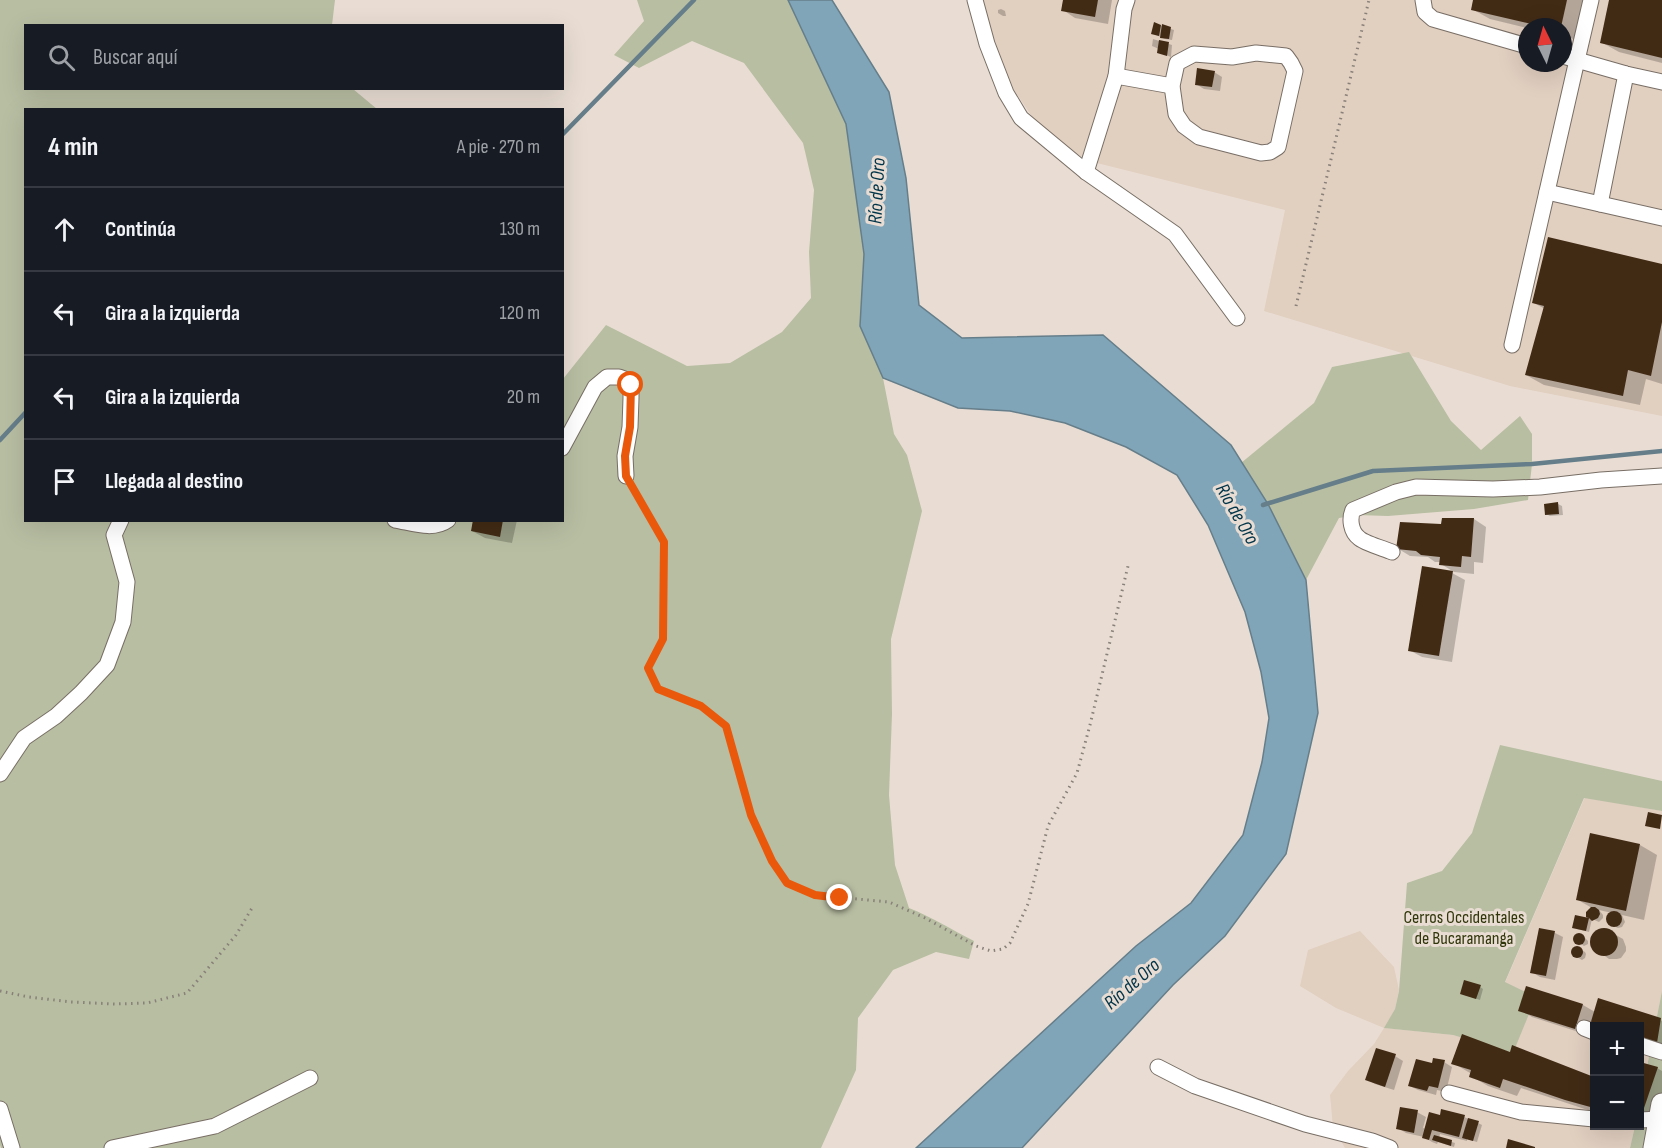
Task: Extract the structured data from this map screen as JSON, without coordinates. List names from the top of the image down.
{
  "water": ["Río de Oro"],
  "parks": ["Cerros Occidentales de Bucaramanga"],
  "north": "top",
  "page": {
    "search": "Buscar aquí",
    "heading": ["4 min", "A pie · 270 m"],
    "list": [
      ["Continúa", "130 m"],
      ["Gira a la izquierda", "120 m"],
      ["Gira a la izquierda", "20 m"],
      "Llegada al destino"
    ],
    "map_buttons": ["+", "−"]
  }
}
